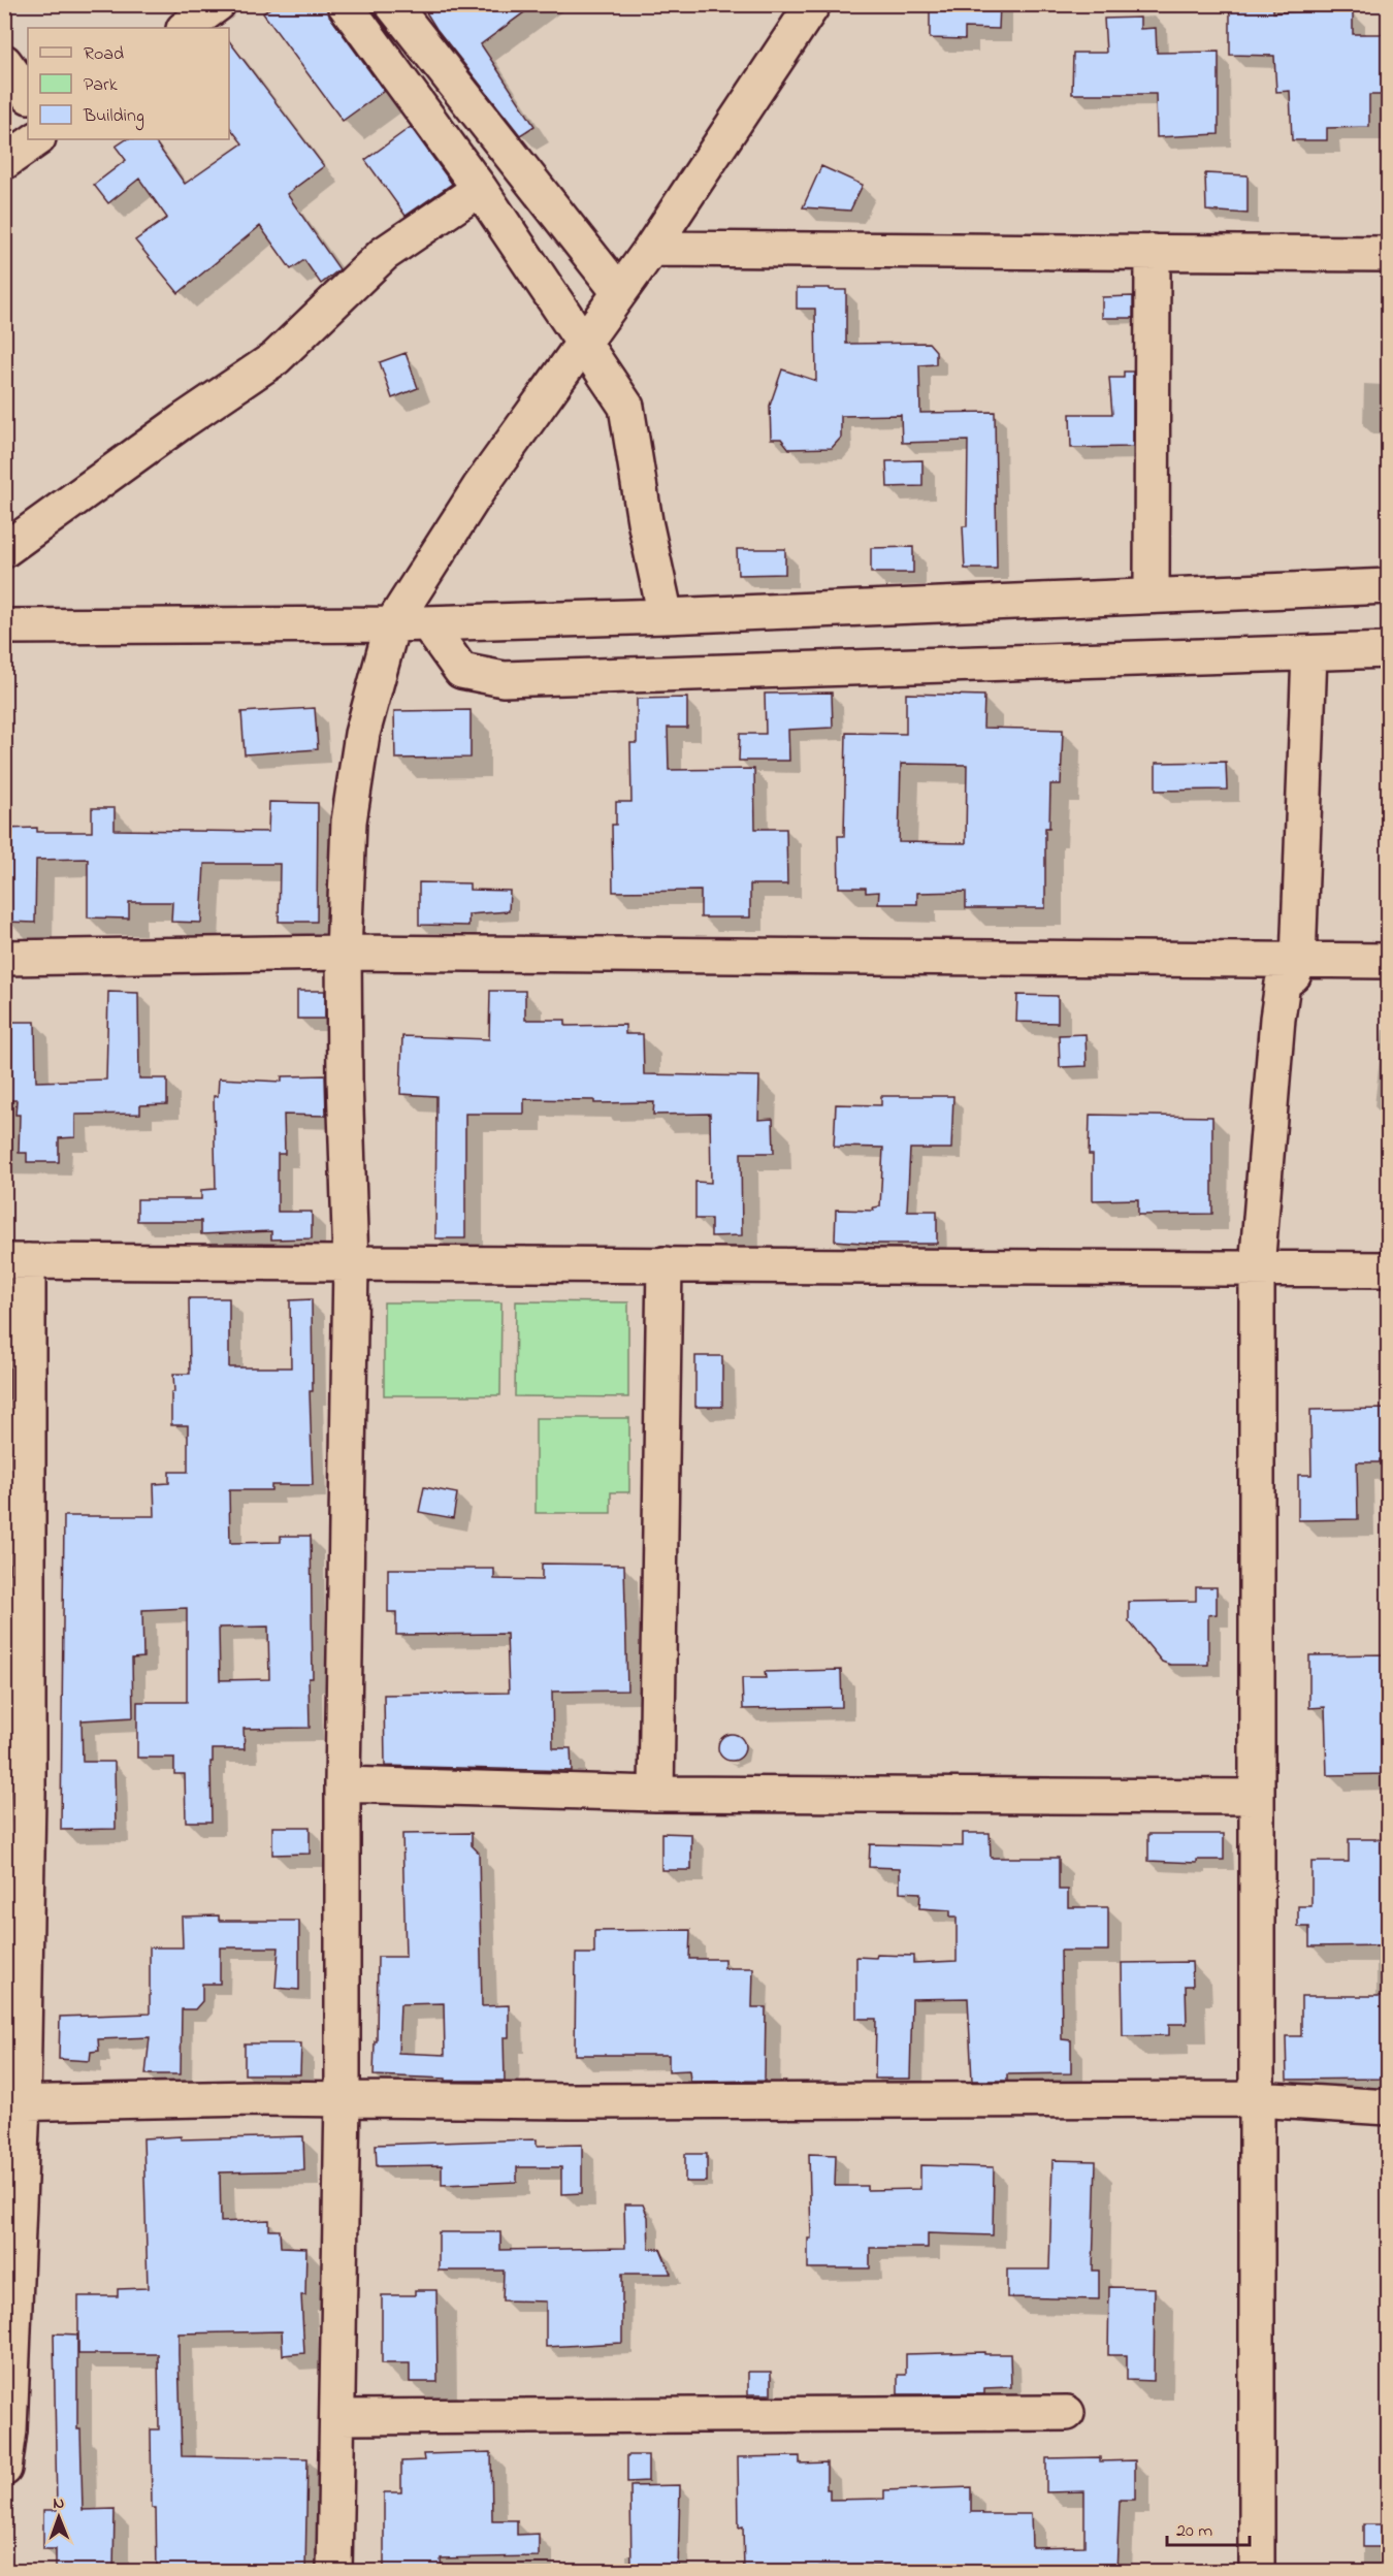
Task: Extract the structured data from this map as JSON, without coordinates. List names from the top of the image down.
{
  "legend": ["Road", "Park", "Building"],
  "scale_bar": "20 m",
  "north": "top"
}
